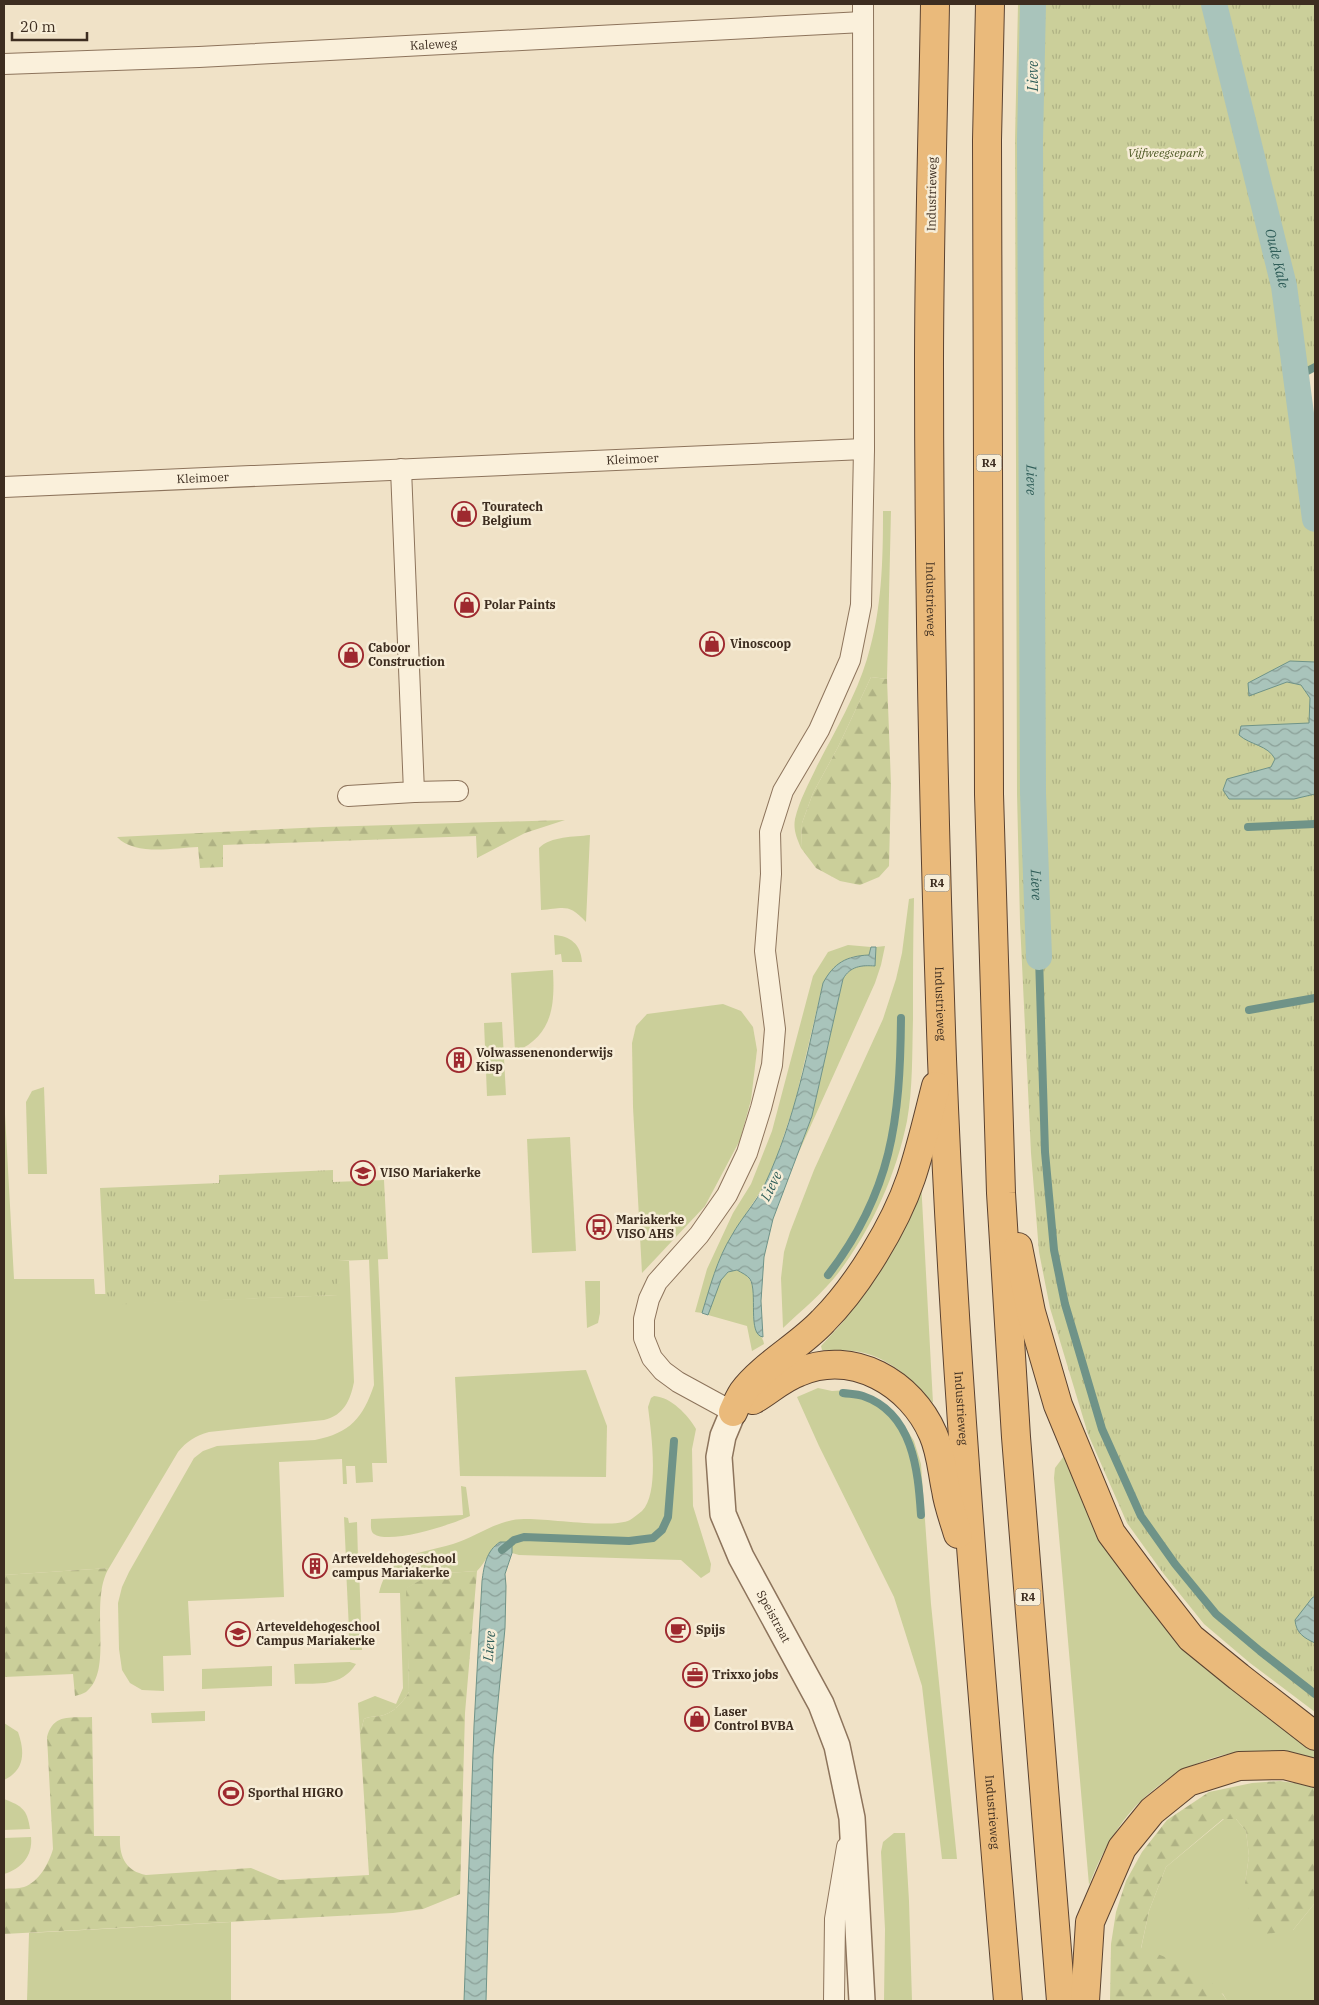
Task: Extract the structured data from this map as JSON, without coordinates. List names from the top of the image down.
{
  "streets": {
    "highway": ["Industrieweg", "R4"],
    "street": ["Kaleweg", "Kleimoer", "Speistraat"]
  },
  "crossings": [
    ["Industrieweg", "R4"],
    ["R4", "Speistraat"]
  ],
  "water": ["Lieve", "Oude Kale"],
  "parks": ["Vijfweegsepark"],
  "places": {
    "shop": [
      "Touratech Belgium",
      "Polar Paints",
      "Vinoscoop",
      "Caboor Construction",
      "Laser Control BVBA"
    ],
    "building": ["Volwassenenonderwijs Kisp", "Arteveldehogeschool campus Mariakerke"],
    "school or university": ["VISO Mariakerke", "Arteveldehogeschool Campus Mariakerke"],
    "bus stop": ["Mariakerke VISO AHS"],
    "cafe": ["Spijs"],
    "office": ["Trixxo jobs"],
    "sports": ["Sporthal HIGRO"]
  },
  "scale_bar": "20 m"
}
